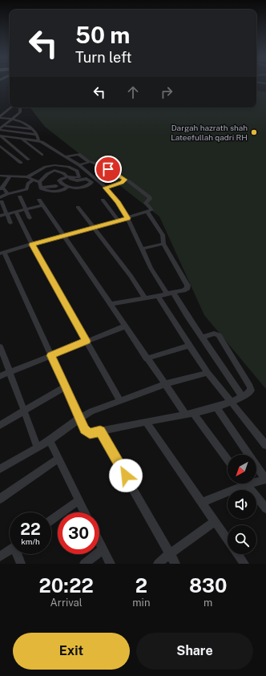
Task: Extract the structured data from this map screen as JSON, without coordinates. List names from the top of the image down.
{
  "places": ["Dargah hazrath shah Lateefullah qadri RH"],
  "north": "bottom left",
  "page": {
    "turn": ["50 m", "Turn left"],
    "speed": "22 km/h",
    "limit": "30",
    "eta": [
      "20:22",
      "Arrival",
      "2",
      "min",
      "830",
      "m"
    ],
    "buttons": ["Exit", "Share"]
  }
}
